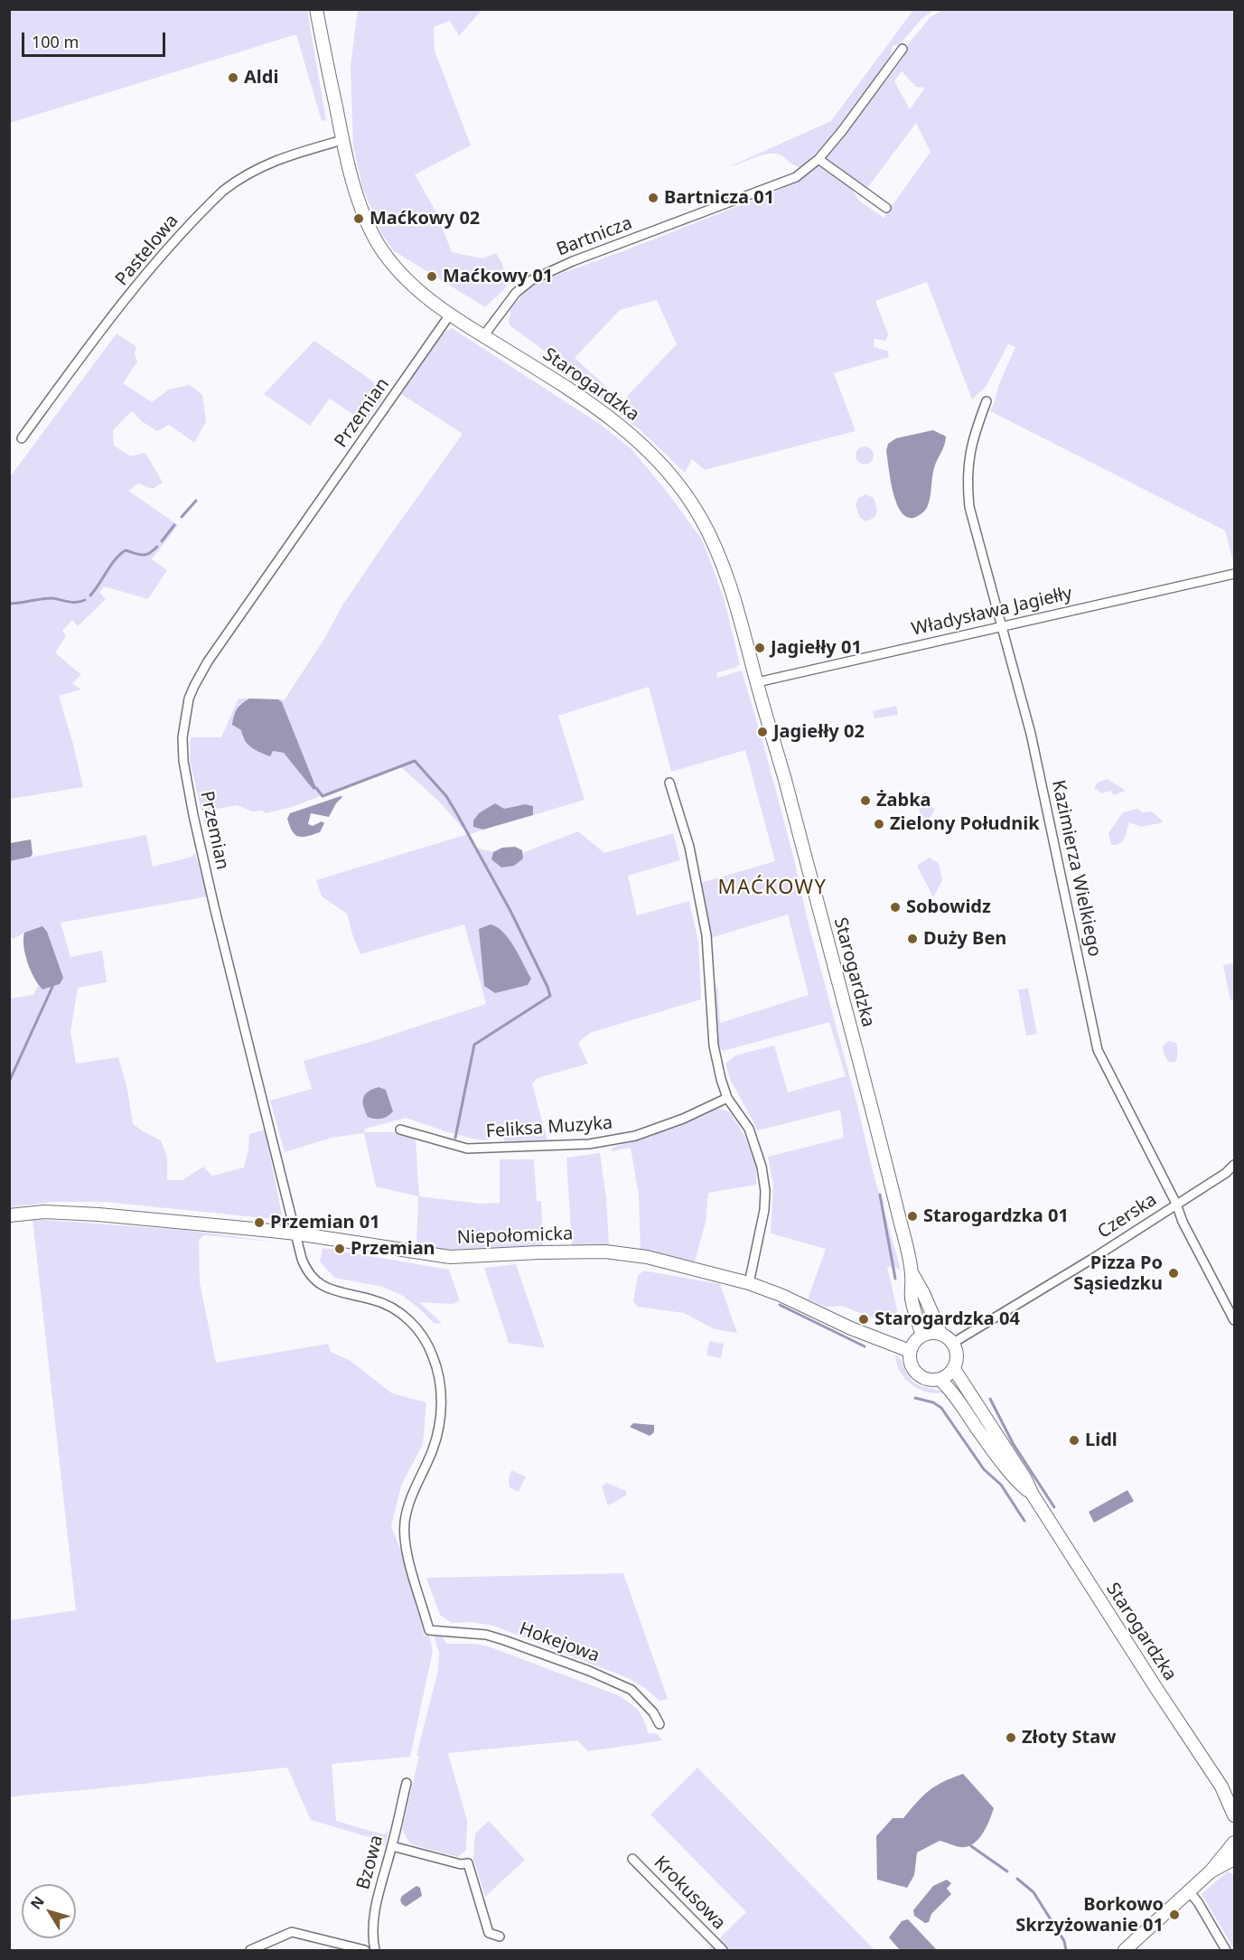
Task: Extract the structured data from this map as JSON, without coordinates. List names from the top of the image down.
{
  "streets": {
    "main road": ["Starogardzka", "Niepołomicka"],
    "street": [
      "Bartnicza",
      "Pastelowa",
      "Przemian",
      "Władysława Jagiełły",
      "Kazimierza Wielkiego",
      "Feliksa Muzyka",
      "Czerska",
      "Hokejowa",
      "Bzowa",
      "Krokusowa"
    ]
  },
  "crossings": [
    ["Bartnicza", "Starogardzka"],
    ["Pastelowa", "Starogardzka"],
    ["Starogardzka", "Przemian"],
    ["Starogardzka", "Władysława Jagiełły"],
    ["Starogardzka", "Czerska"],
    ["Starogardzka", "Niepołomicka"],
    ["Przemian", "Niepołomicka"],
    ["Przemian", "Hokejowa"],
    ["Władysława Jagiełły", "Kazimierza Wielkiego"],
    ["Kazimierza Wielkiego", "Czerska"],
    ["Czerska", "Niepołomicka"]
  ],
  "districts": ["MAĆKOWY"],
  "places": [
    "Aldi",
    "Bartnicza 01",
    "Maćkowy 02",
    "Maćkowy 01",
    "Jagiełły 01",
    "Jagiełły 02",
    "Żabka",
    "Zielony Południk",
    "Sobowidz",
    "Duży Ben",
    "Starogardzka 01",
    "Przemian 01",
    "Przemian",
    "Pizza Po Sąsiedzku",
    "Starogardzka 04",
    "Lidl",
    "Złoty Staw",
    "Borkowo Skrzyżowanie 01"
  ],
  "scale_bar": "100 m",
  "north": "top left"
}
